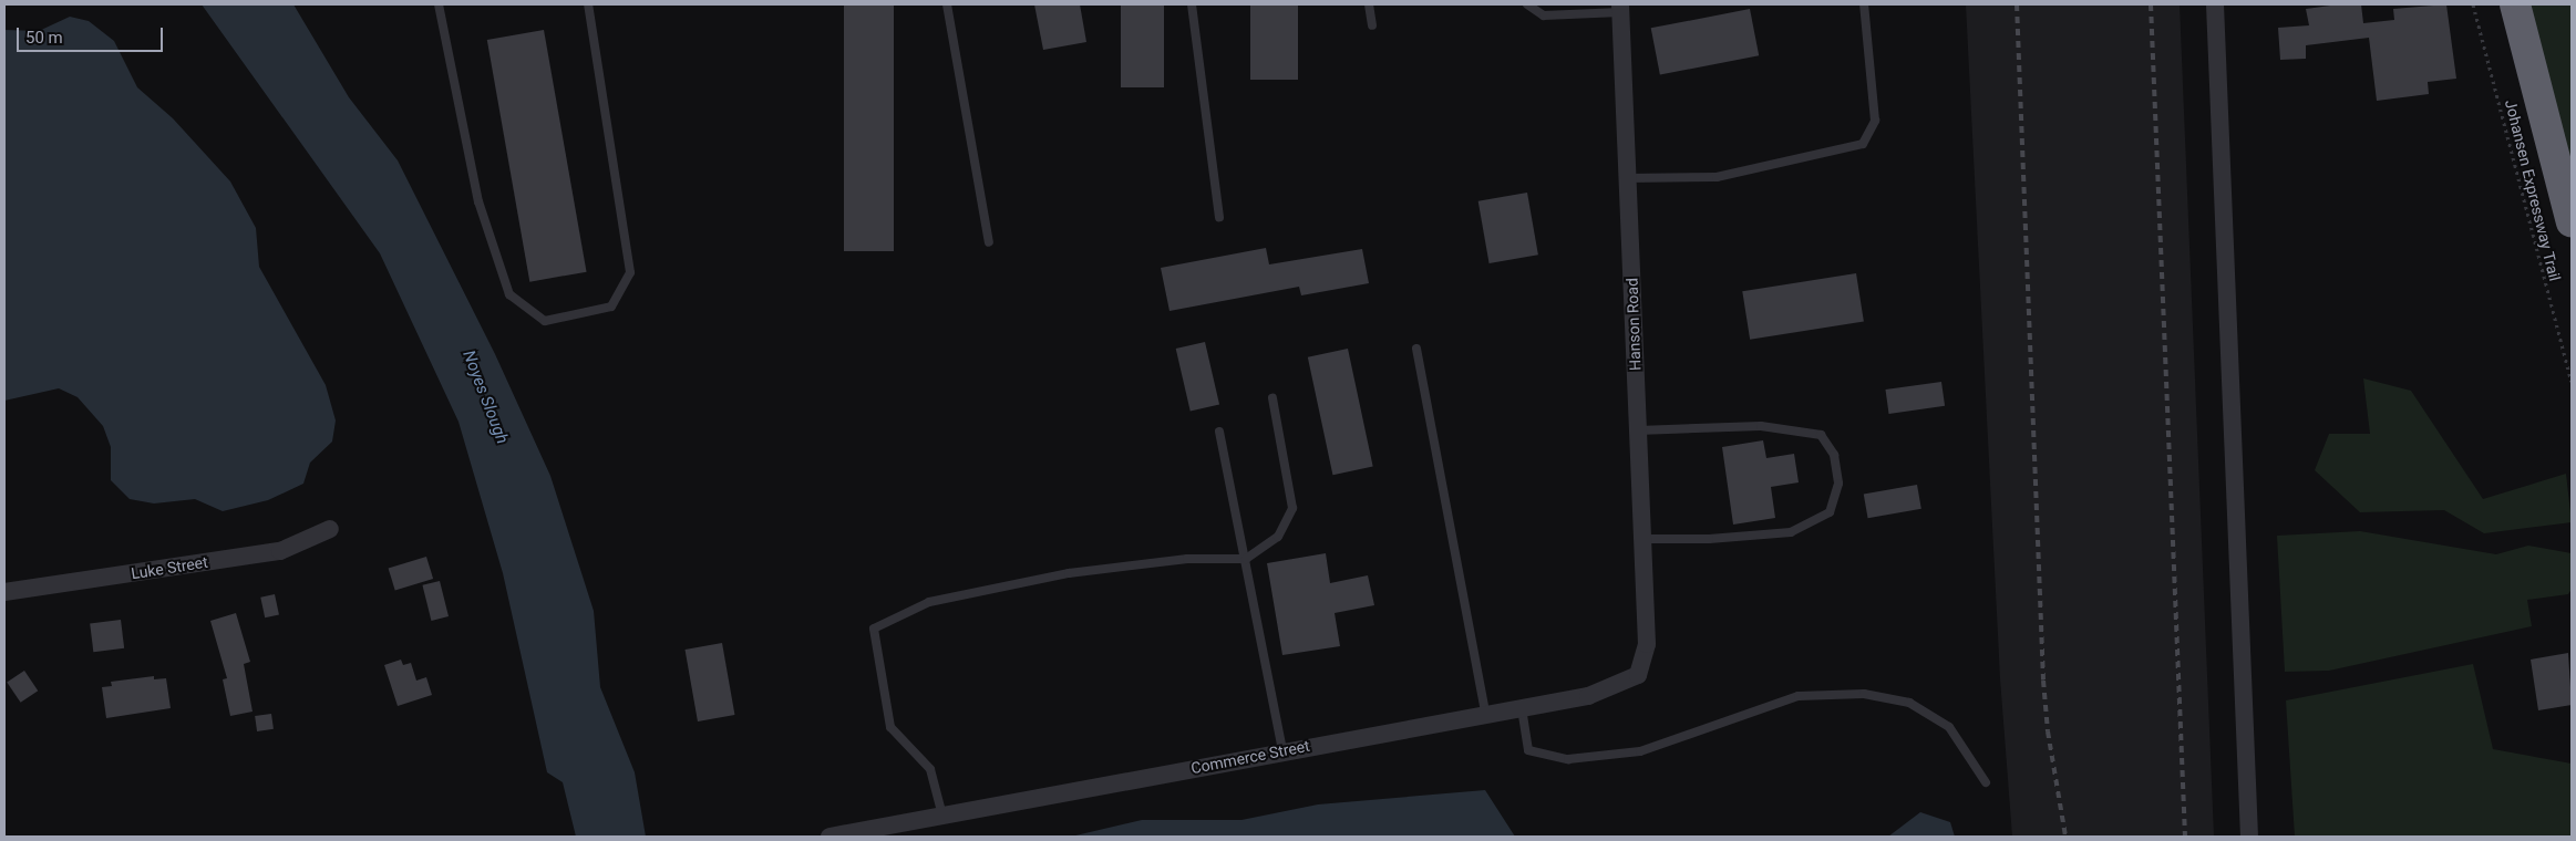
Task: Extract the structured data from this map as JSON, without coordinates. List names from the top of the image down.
{
  "streets": {
    "street": ["Hanson Road", "Luke Street", "Commerce Street"],
    "path": ["Johansen Expressway Trail"]
  },
  "crossings": [
    ["Hanson Road", "Commerce Street"]
  ],
  "water": ["Noyes Slough"],
  "scale_bar": "50 m"
}
